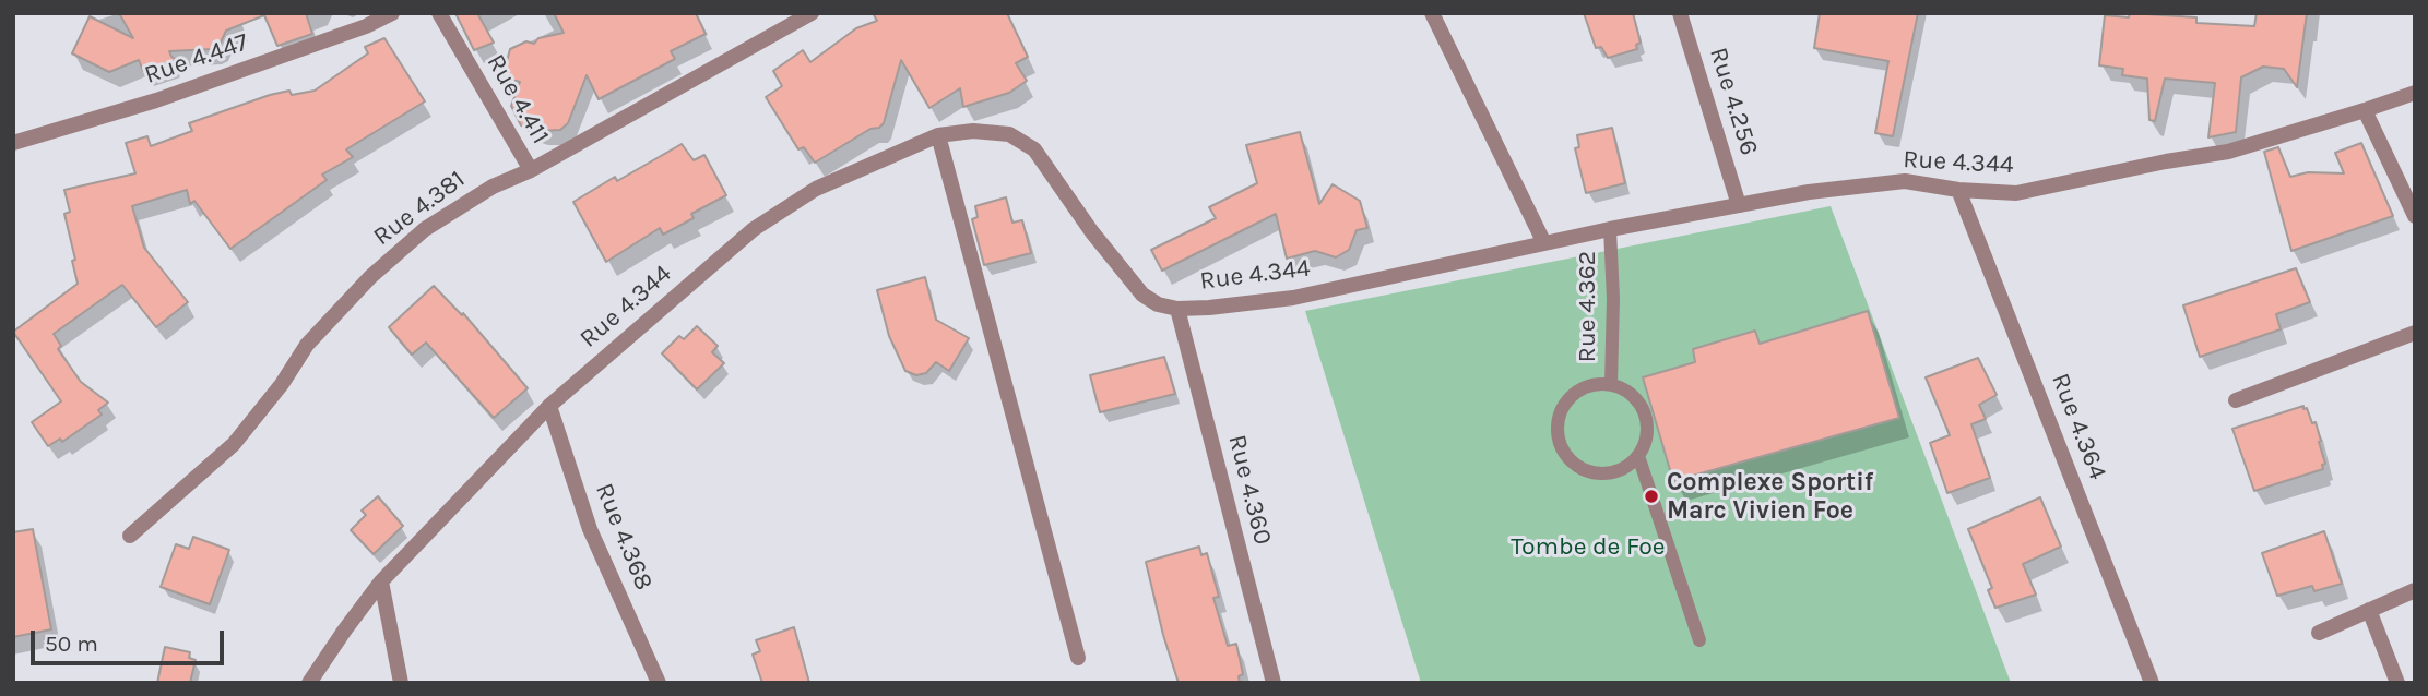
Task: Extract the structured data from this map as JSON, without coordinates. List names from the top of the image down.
{
  "streets": {
    "street": [
      "Rue 4.447",
      "Rue 4.411",
      "Rue 4.256",
      "Rue 4.344",
      "Rue 4.381",
      "Rue 4.364",
      "Rue 4.360",
      "Rue 4.368"
    ],
    "lane": ["Rue 4.362"]
  },
  "crossings": [
    ["Rue 4.411", "Rue 4.381"],
    ["Rue 4.256", "Rue 4.344"],
    ["Rue 4.344", "Rue 4.362"],
    ["Rue 4.344", "Rue 4.364"],
    ["Rue 4.344", "Rue 4.360"],
    ["Rue 4.344", "Rue 4.368"]
  ],
  "parks": ["Tombe de Foe"],
  "places": ["Complexe Sportif Marc Vivien Foe"],
  "scale_bar": "50 m"
}
